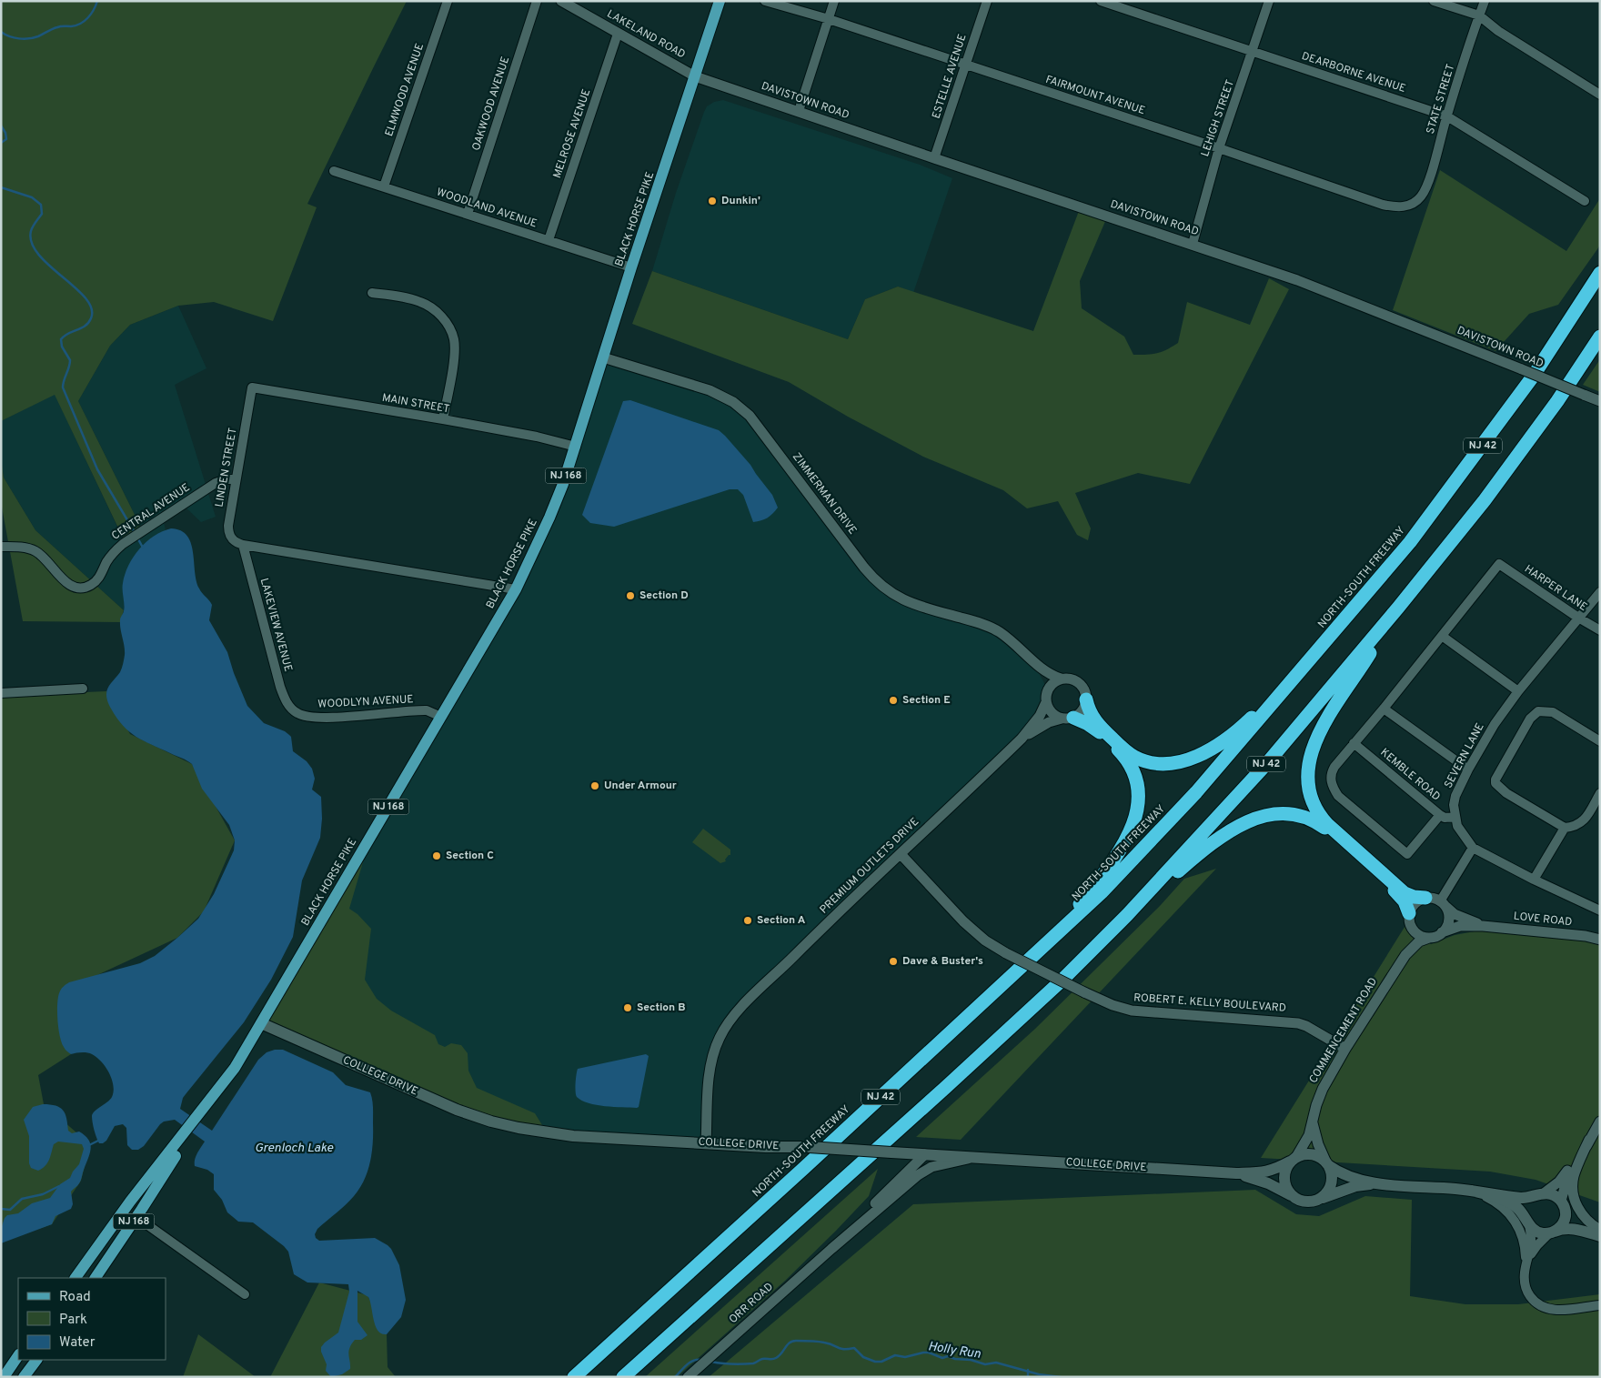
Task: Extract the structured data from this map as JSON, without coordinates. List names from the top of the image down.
{
  "streets": {
    "highway": ["NJ 42", "NORTH-SOUTH FREEWAY"],
    "main road": ["BLACK HORSE PIKE", "NJ 168", "COLLEGE DRIVE"],
    "street": [
      "LAKELAND ROAD",
      "DEARBORNE AVENUE",
      "ESTELLE AVENUE",
      "ELMWOOD AVENUE",
      "FAIRMOUNT AVENUE",
      "STATE STREET",
      "DAVISTOWN ROAD",
      "OAKWOOD AVENUE",
      "LEHIGH STREET",
      "MELROSE AVENUE",
      "WOODLAND AVENUE",
      "MAIN STREET",
      "LINDEN STREET",
      "ZIMMERMAN DRIVE",
      "CENTRAL AVENUE",
      "HARPER LANE",
      "LAKEVIEW AVENUE",
      "WOODLYN AVENUE",
      "SEVERN LANE",
      "KEMBLE ROAD",
      "PREMIUM OUTLETS DRIVE",
      "LOVE ROAD",
      "ROBERT E. KELLY BOULEVARD",
      "COMMENCEMENT ROAD",
      "ORR ROAD"
    ]
  },
  "crossings": [
    ["LAKELAND ROAD", "DAVISTOWN ROAD"],
    ["LAKELAND ROAD", "MELROSE AVENUE"],
    ["LAKELAND ROAD", "BLACK HORSE PIKE"],
    ["DEARBORNE AVENUE", "STATE STREET"],
    ["DEARBORNE AVENUE", "LEHIGH STREET"],
    ["ESTELLE AVENUE", "FAIRMOUNT AVENUE"],
    ["ESTELLE AVENUE", "DAVISTOWN ROAD"],
    ["ELMWOOD AVENUE", "WOODLAND AVENUE"],
    ["FAIRMOUNT AVENUE", "STATE STREET"],
    ["FAIRMOUNT AVENUE", "LEHIGH STREET"],
    ["DAVISTOWN ROAD", "LEHIGH STREET"],
    ["DAVISTOWN ROAD", "BLACK HORSE PIKE"],
    ["OAKWOOD AVENUE", "WOODLAND AVENUE"],
    ["MELROSE AVENUE", "WOODLAND AVENUE"],
    ["WOODLAND AVENUE", "BLACK HORSE PIKE"],
    ["BLACK HORSE PIKE", "MAIN STREET"],
    ["BLACK HORSE PIKE", "ZIMMERMAN DRIVE"],
    ["BLACK HORSE PIKE", "WOODLYN AVENUE"],
    ["BLACK HORSE PIKE", "COLLEGE DRIVE"],
    ["MAIN STREET", "LINDEN STREET"],
    ["LINDEN STREET", "CENTRAL AVENUE"],
    ["LINDEN STREET", "LAKEVIEW AVENUE"],
    ["ZIMMERMAN DRIVE", "PREMIUM OUTLETS DRIVE"],
    ["HARPER LANE", "SEVERN LANE"],
    ["LAKEVIEW AVENUE", "WOODLYN AVENUE"],
    ["SEVERN LANE", "KEMBLE ROAD"],
    ["PREMIUM OUTLETS DRIVE", "ROBERT E. KELLY BOULEVARD"],
    ["PREMIUM OUTLETS DRIVE", "COLLEGE DRIVE"],
    ["LOVE ROAD", "COMMENCEMENT ROAD"],
    ["ROBERT E. KELLY BOULEVARD", "COMMENCEMENT ROAD"],
    ["COMMENCEMENT ROAD", "COLLEGE DRIVE"],
    ["COLLEGE DRIVE", "ORR ROAD"]
  ],
  "water": ["Grenloch Lake", "Holly Run"],
  "places": [
    "Dunkin'",
    "Section D",
    "Section E",
    "Under Armour",
    "Section C",
    "Section A",
    "Dave & Buster's",
    "Section B"
  ],
  "legend": ["Road", "Park", "Water"]
}
